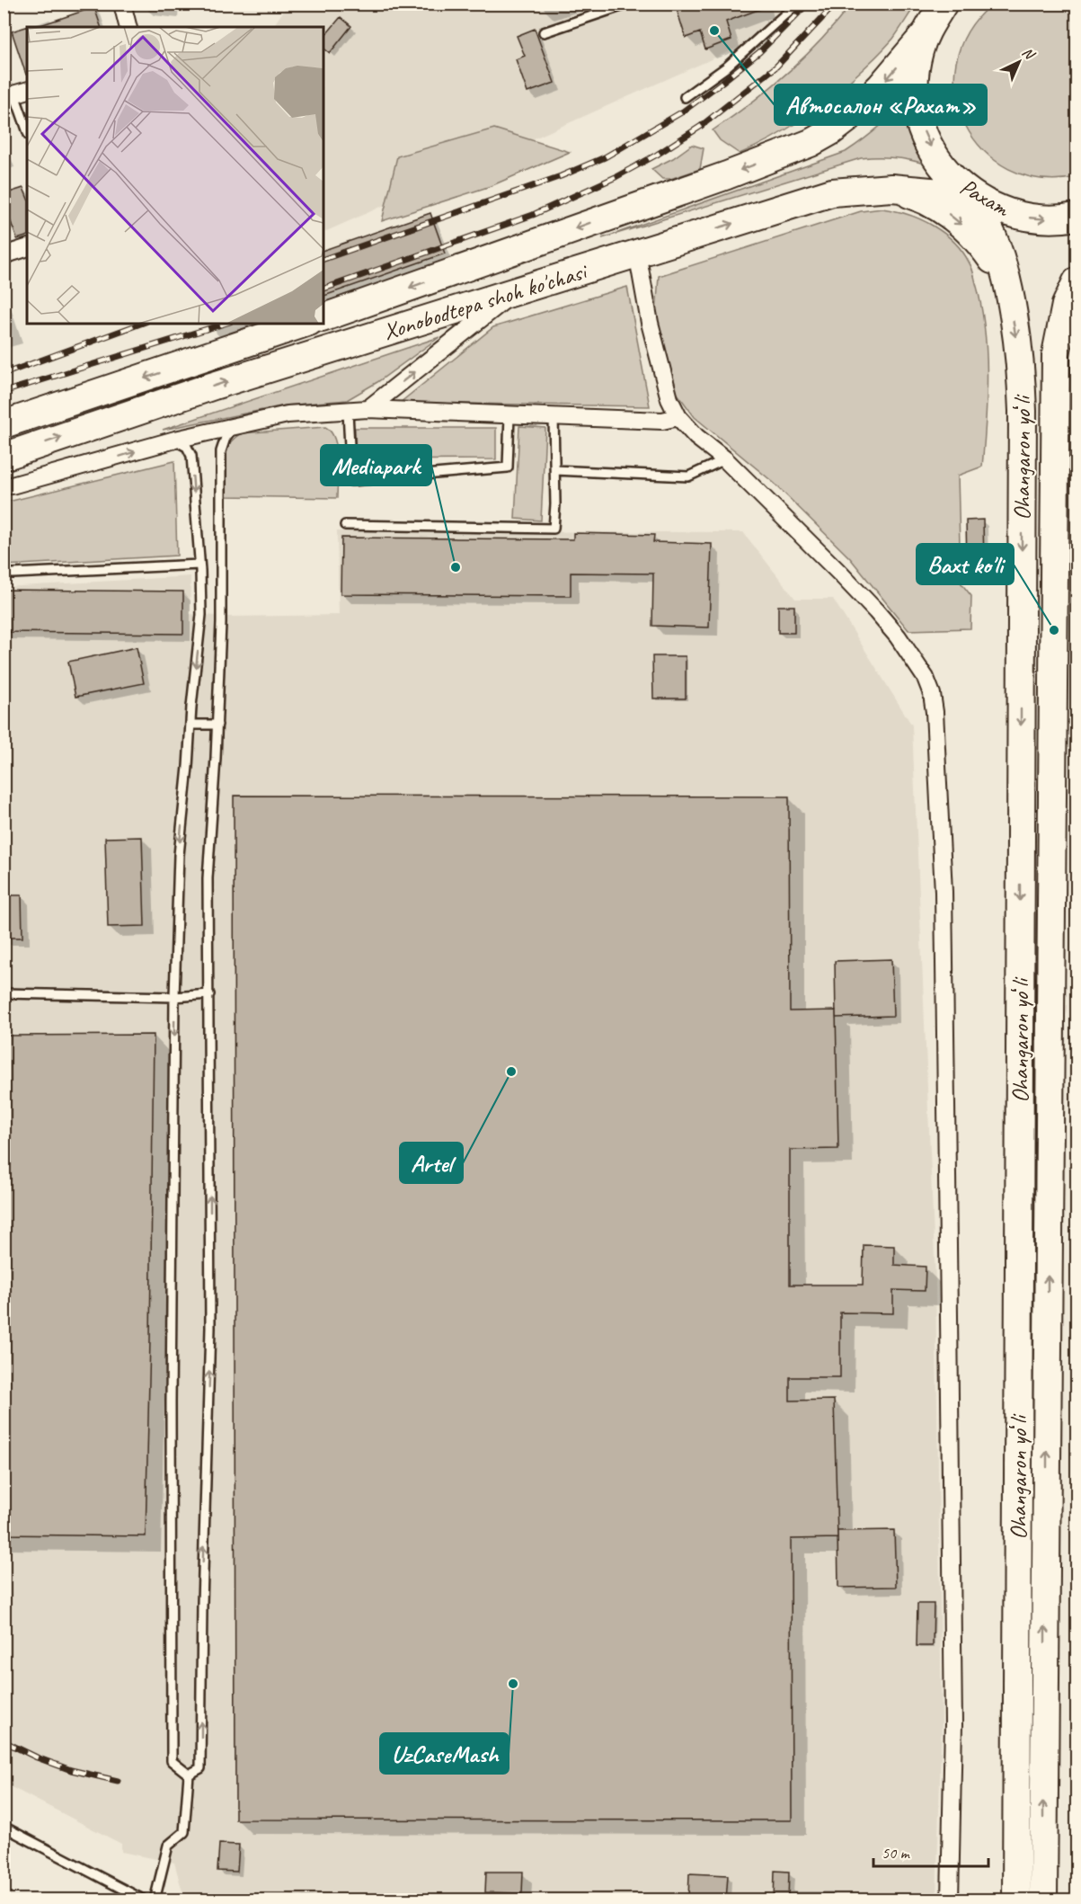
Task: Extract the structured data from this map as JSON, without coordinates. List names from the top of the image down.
{
  "streets": {
    "highway": ["Рахат", "Xonobodtepa shoh ko'chasi", "Ohangaron yoʻli"]
  },
  "crossings": [
    ["Рахат", "Xonobodtepa shoh ko'chasi"],
    ["Рахат", "Ohangaron yoʻli"],
    ["Xonobodtepa shoh ko'chasi", "Ohangaron yoʻli"]
  ],
  "places": [
    "Автосалон «Рахат»",
    "Mediapark",
    "Baxt ko'li",
    "Artel",
    "UzCaseMash"
  ],
  "scale_bar": "50 m",
  "north": "top right"
}
